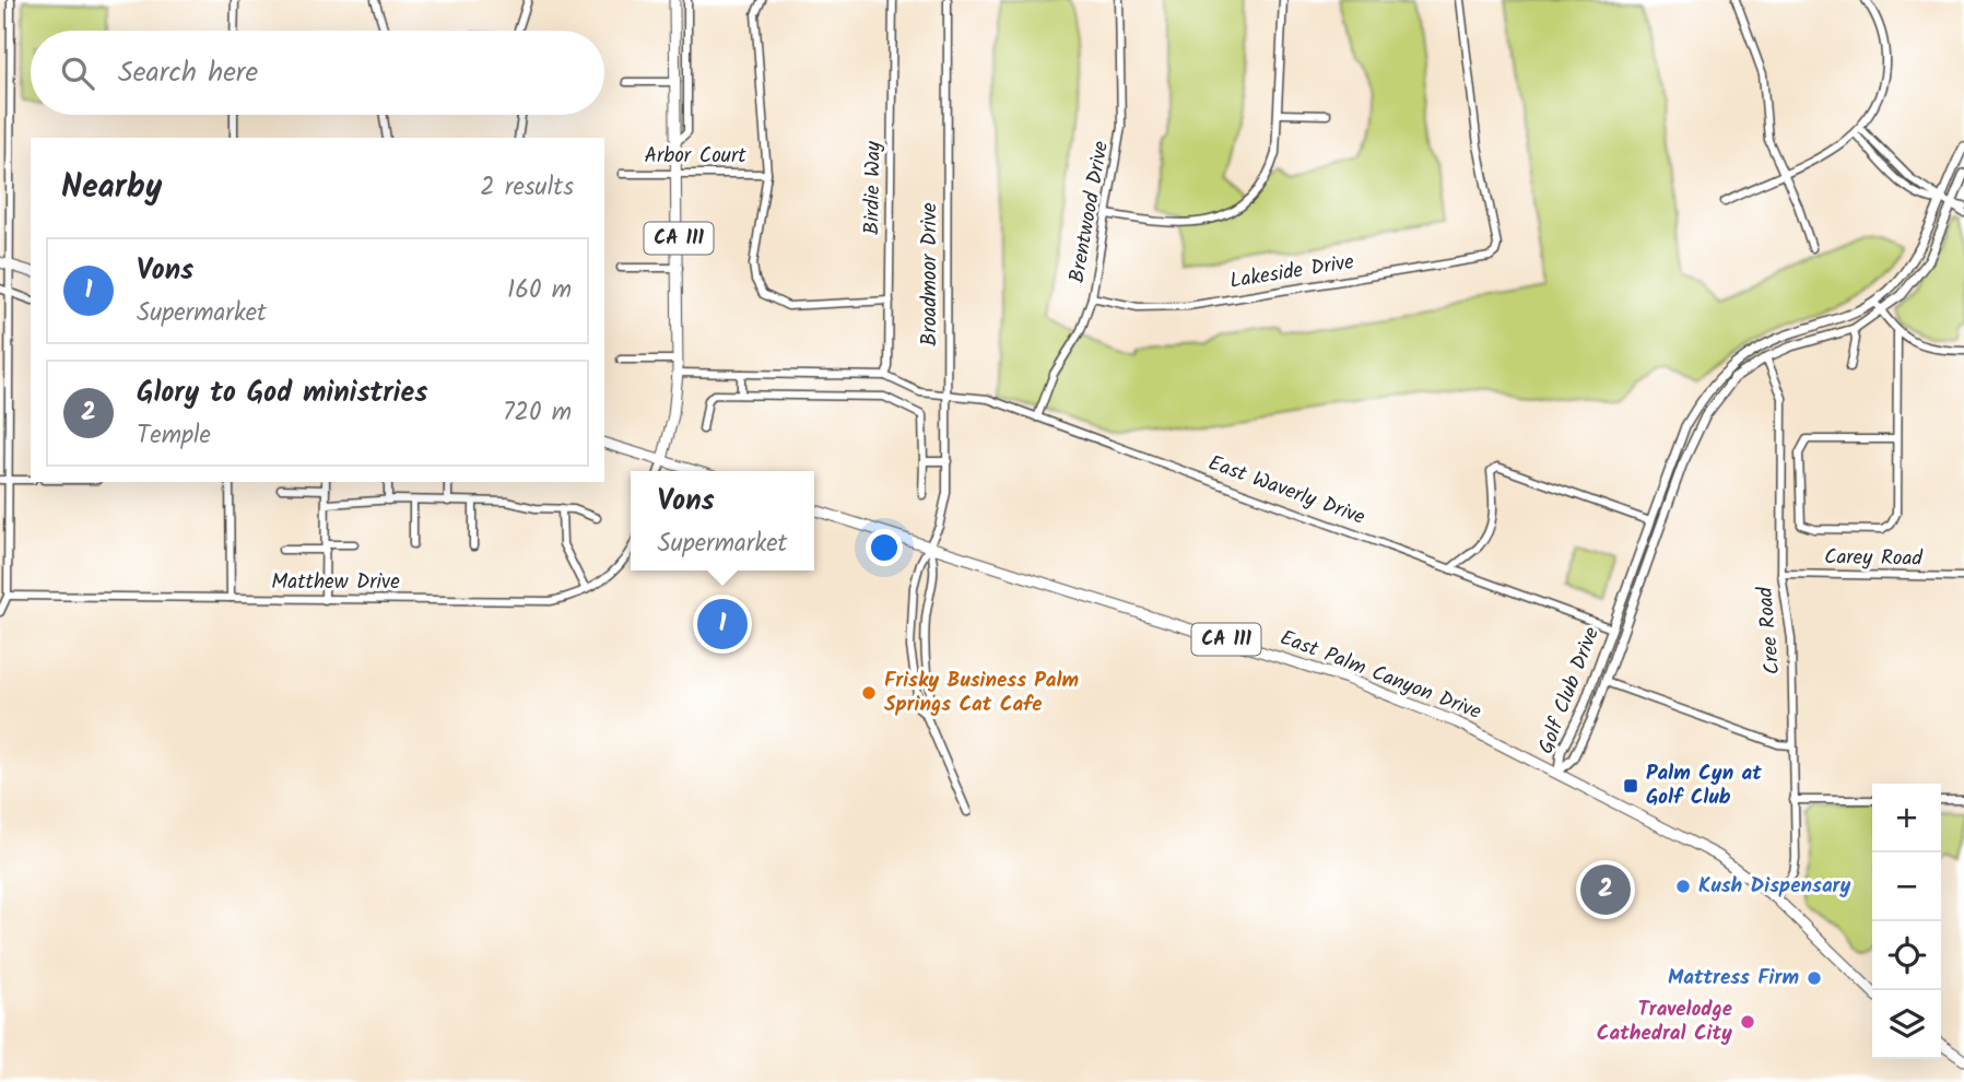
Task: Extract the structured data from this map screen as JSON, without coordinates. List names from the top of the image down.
{
  "streets": {
    "main road": ["CA 111", "East Palm Canyon Drive"],
    "street": [
      "Arbor Court",
      "Birdie Way",
      "Brentwood Drive",
      "Lakeside Drive",
      "Broadmoor Drive",
      "East Waverly Drive",
      "Carey Road",
      "Matthew Drive",
      "Cree Road",
      "Golf Club Drive"
    ]
  },
  "crossings": [
    ["Arbor Court", "CA 111"],
    ["Birdie Way", "East Waverly Drive"],
    ["Brentwood Drive", "Lakeside Drive"],
    ["Brentwood Drive", "East Waverly Drive"],
    ["Broadmoor Drive", "East Waverly Drive"],
    ["Broadmoor Drive", "East Palm Canyon Drive"],
    ["East Waverly Drive", "Golf Club Drive"],
    ["Carey Road", "Cree Road"],
    ["Cree Road", "East Palm Canyon Drive"],
    ["Cree Road", "Golf Club Drive"],
    ["East Palm Canyon Drive", "Golf Club Drive"]
  ],
  "places": {
    "other": [
      "Frisky Business Palm Springs Cat Cafe",
      "Kush Dispensary",
      "Mattress Firm",
      "Travelodge Cathedral City"
    ],
    "transit": ["Palm Cyn at Golf Club"]
  },
  "page": {
    "search": "Search here",
    "heading": ["Nearby", "2 results"],
    "list": [
      {
        "mark": "1",
        "name": "Vons",
        "note": "Supermarket",
        "value": "160 m"
      },
      {
        "mark": "2",
        "name": "Glory to God ministries",
        "note": "Temple",
        "value": "720 m"
      }
    ],
    "popup": ["Vons", "Supermarket"],
    "pins": ["1", "2"],
    "map_buttons": ["+", "−"]
  }
}
